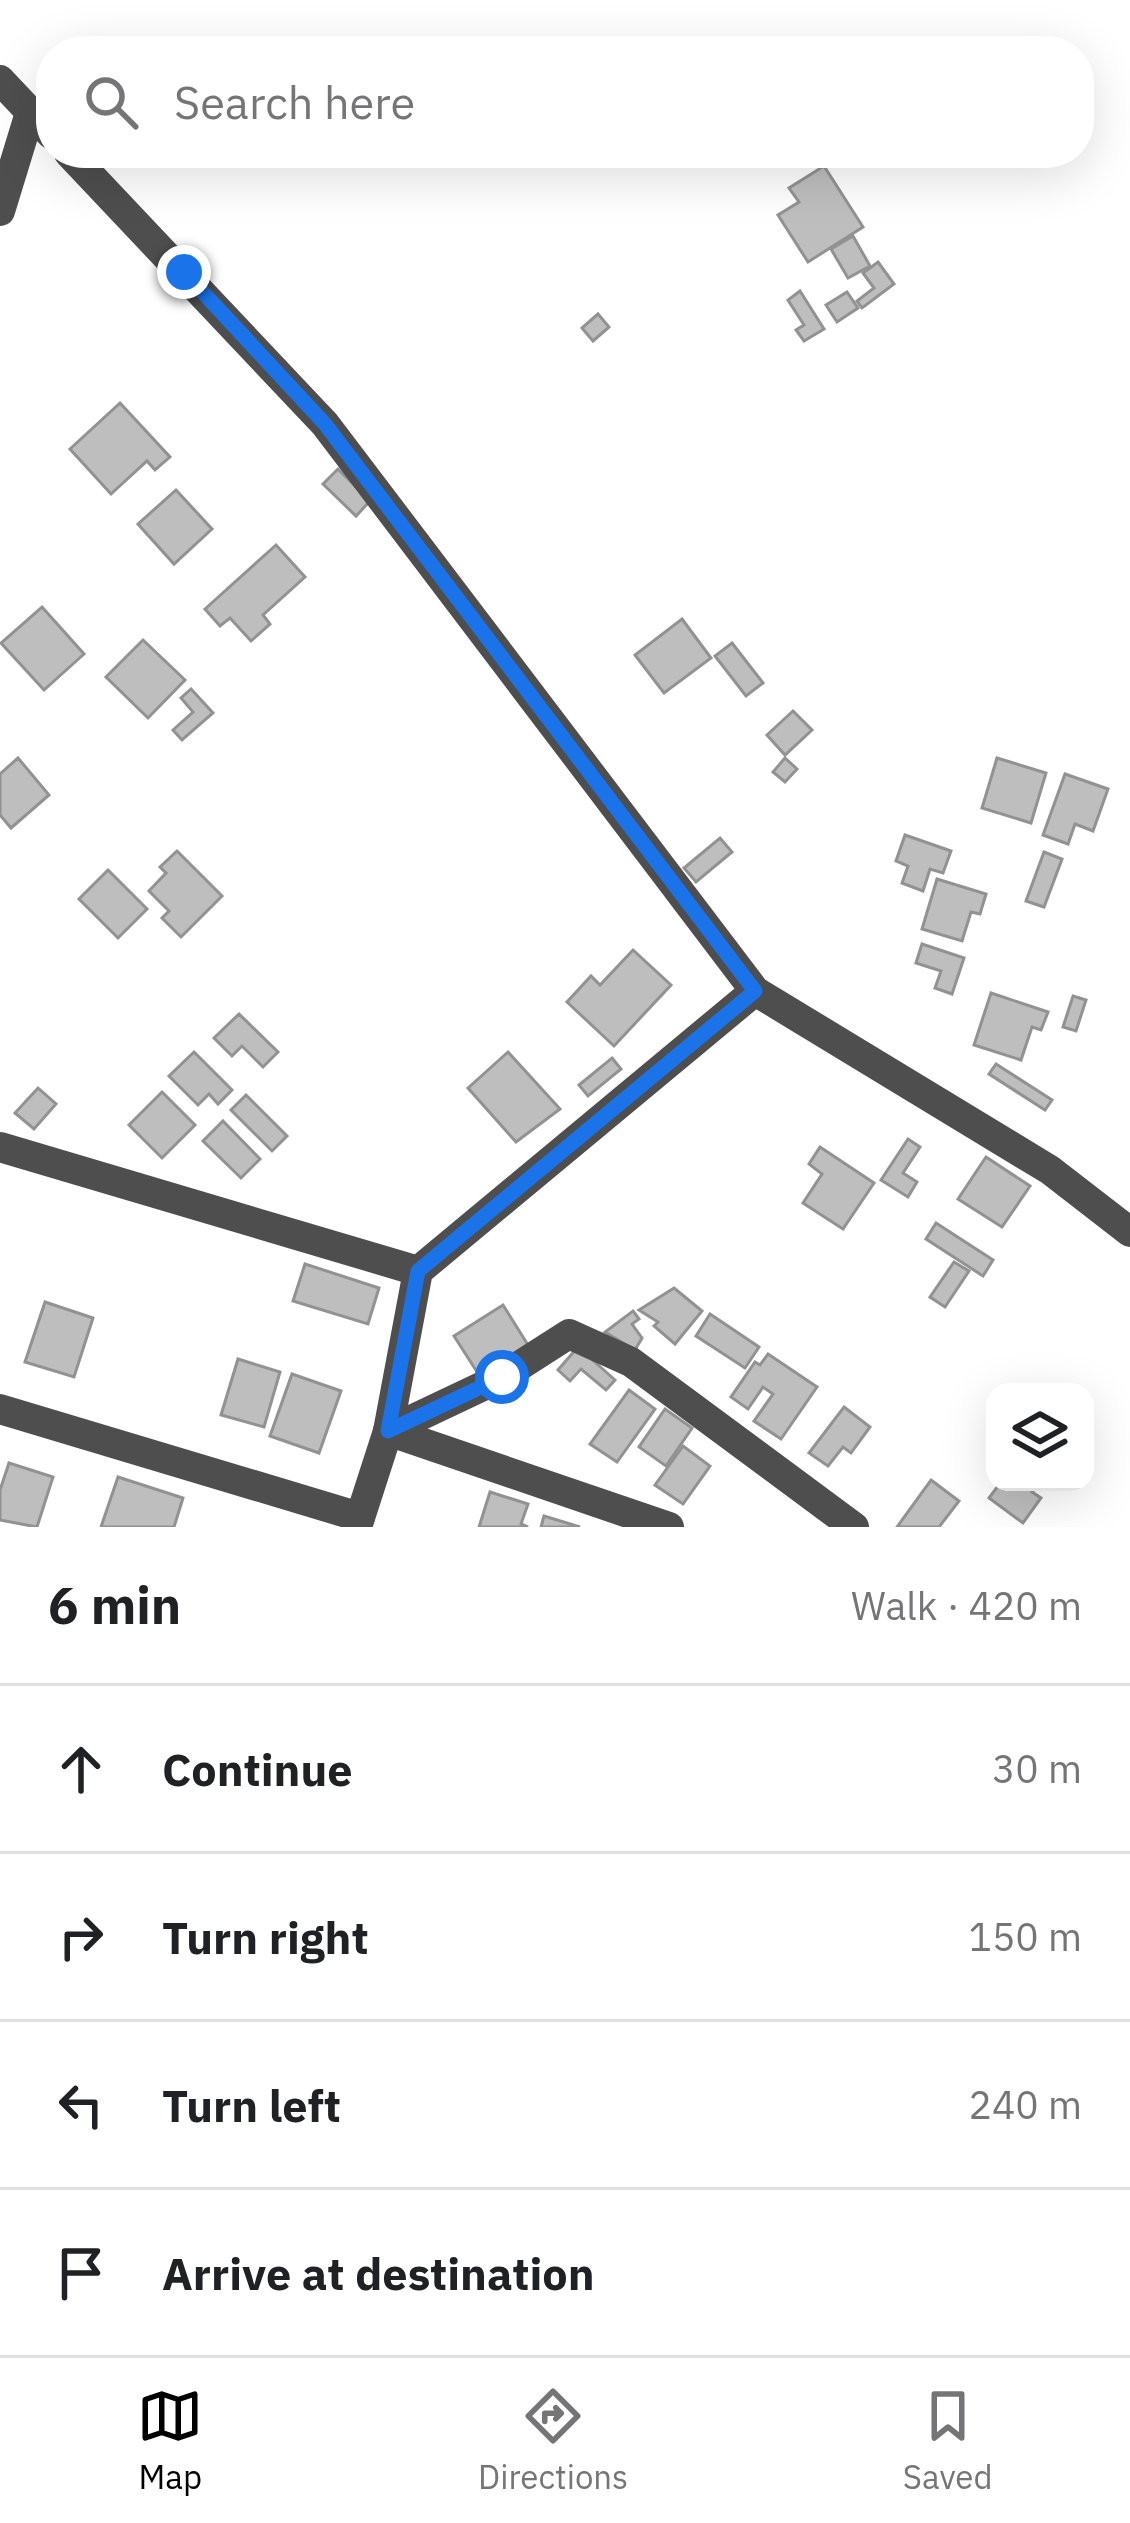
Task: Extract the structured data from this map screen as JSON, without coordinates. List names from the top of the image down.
{
  "page": {
    "search": "Search here",
    "heading": ["6 min", "Walk · 420 m"],
    "list": [
      ["Continue", "30 m"],
      ["Turn right", "150 m"],
      ["Turn left", "240 m"],
      "Arrive at destination"
    ],
    "nav": ["Map", "Directions", "Saved"]
  }
}
